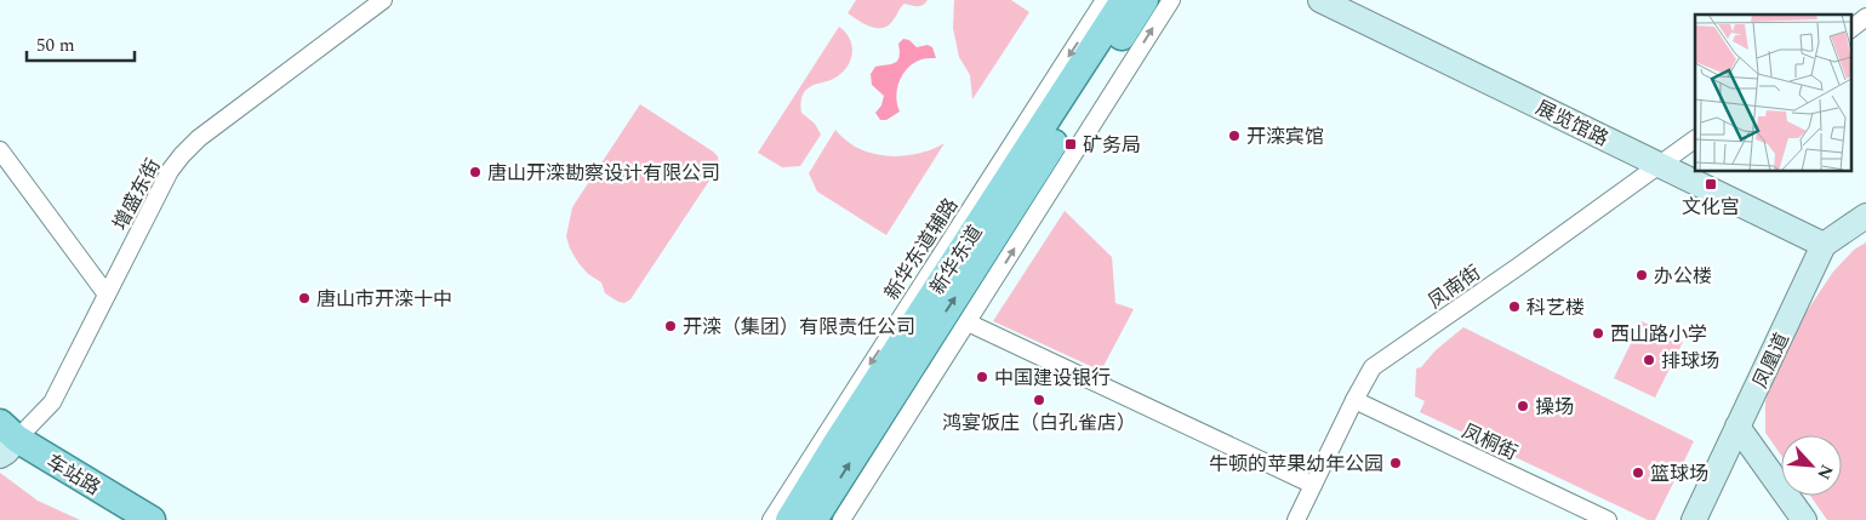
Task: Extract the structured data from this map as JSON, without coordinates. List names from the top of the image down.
{
  "streets": {
    "main road": ["新华东道", "车站路"],
    "street": [
      "展览馆路",
      "增盛东街",
      "新华东道辅路",
      "凤南街",
      "凤凰道",
      "凤桐街"
    ]
  },
  "crossings": [
    ["展览馆路", "凤南街"],
    ["展览馆路", "凤凰道"],
    ["增盛东街", "车站路"],
    ["凤南街", "凤桐街"]
  ],
  "places": {
    "other": [
      "开滦宾馆",
      "唐山开滦勘察设计有限公司",
      "办公楼",
      "唐山市开滦十中",
      "科艺楼",
      "开滦（集团）有限责任公司",
      "西山路小学",
      "排球场",
      "中国建设银行",
      "鸿宴饭庄（白孔雀店）",
      "操场",
      "牛顿的苹果幼年公园",
      "篮球场"
    ],
    "transit": ["矿务局", "文化宫"]
  },
  "scale_bar": "50 m",
  "north": "bottom right"
}
